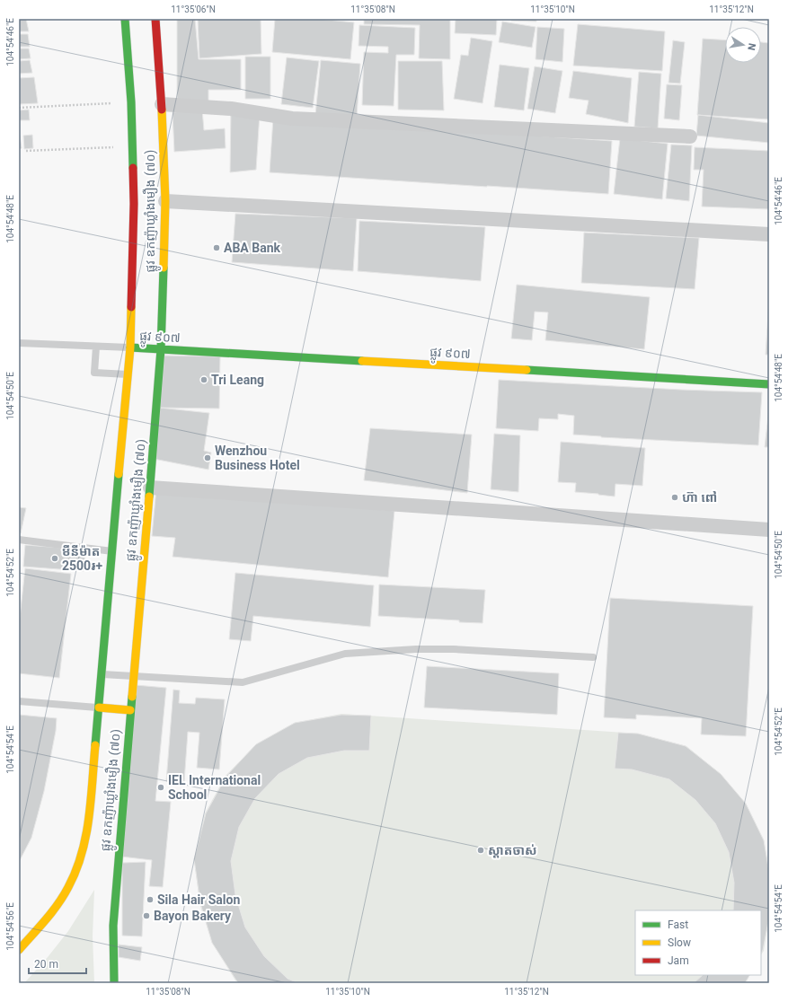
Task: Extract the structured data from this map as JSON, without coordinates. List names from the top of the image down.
{
  "streets": {
    "main road": ["ផ្លូវ ឧកញ៉ាឃ្លាំងមឿង (៧០)", "ផ្លូវ ៩០៧"]
  },
  "crossings": [
    ["ផ្លូវ ឧកញ៉ាឃ្លាំងមឿង (៧០)", "ផ្លូវ ៩០៧"]
  ],
  "places": [
    "ABA Bank",
    "Tri Leang",
    "Wenzhou Business Hotel",
    "ហ៊ា ពៅ",
    "មីនីម៉ាត 2500៛+",
    "IEL International School",
    "ស្ដាតចាស់",
    "Sila Hair Salon",
    "Bayon Bakery"
  ],
  "legend": ["Fast", "Slow", "Jam"],
  "scale_bar": "20 m",
  "north": "right",
  "coordinates": [
    "11°35'06\"N",
    "11°35'08\"N",
    "11°35'10\"N",
    "11°35'12\"N",
    "104°54'46\"E",
    "104°54'48\"E",
    "104°54'50\"E",
    "104°54'52\"E",
    "104°54'54\"E",
    "104°54'56\"E"
  ]
}
